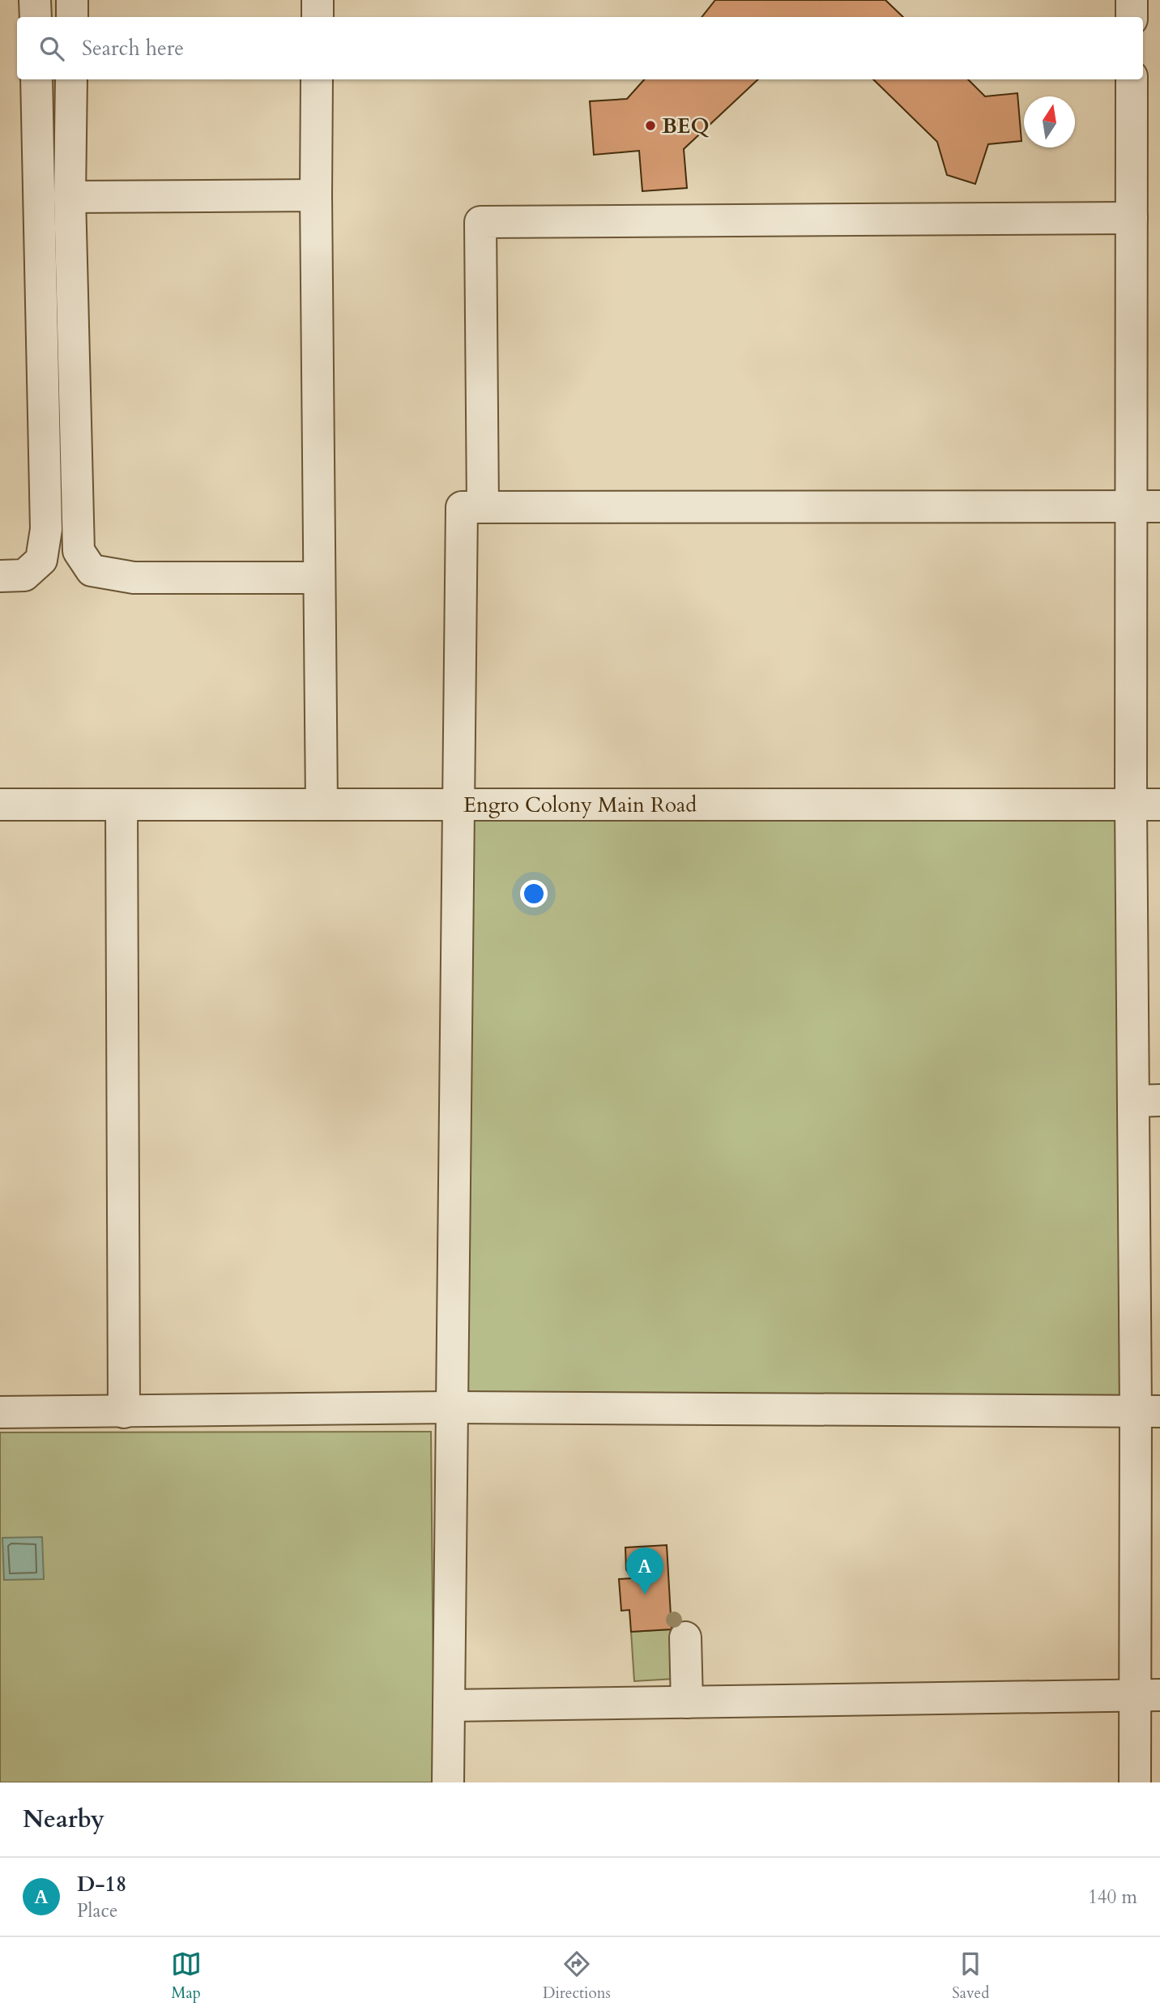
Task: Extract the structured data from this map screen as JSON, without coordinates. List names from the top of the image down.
{
  "streets": {
    "street": ["Engro Colony Main Road"]
  },
  "places": ["BEQ"],
  "north": "top",
  "page": {
    "search": "Search here",
    "pins": "A",
    "heading": "Nearby",
    "list": [
      {
        "mark": "A",
        "name": "D-18",
        "note": "Place",
        "value": "140 m"
      }
    ],
    "nav": ["Map", "Directions", "Saved"]
  }
}
